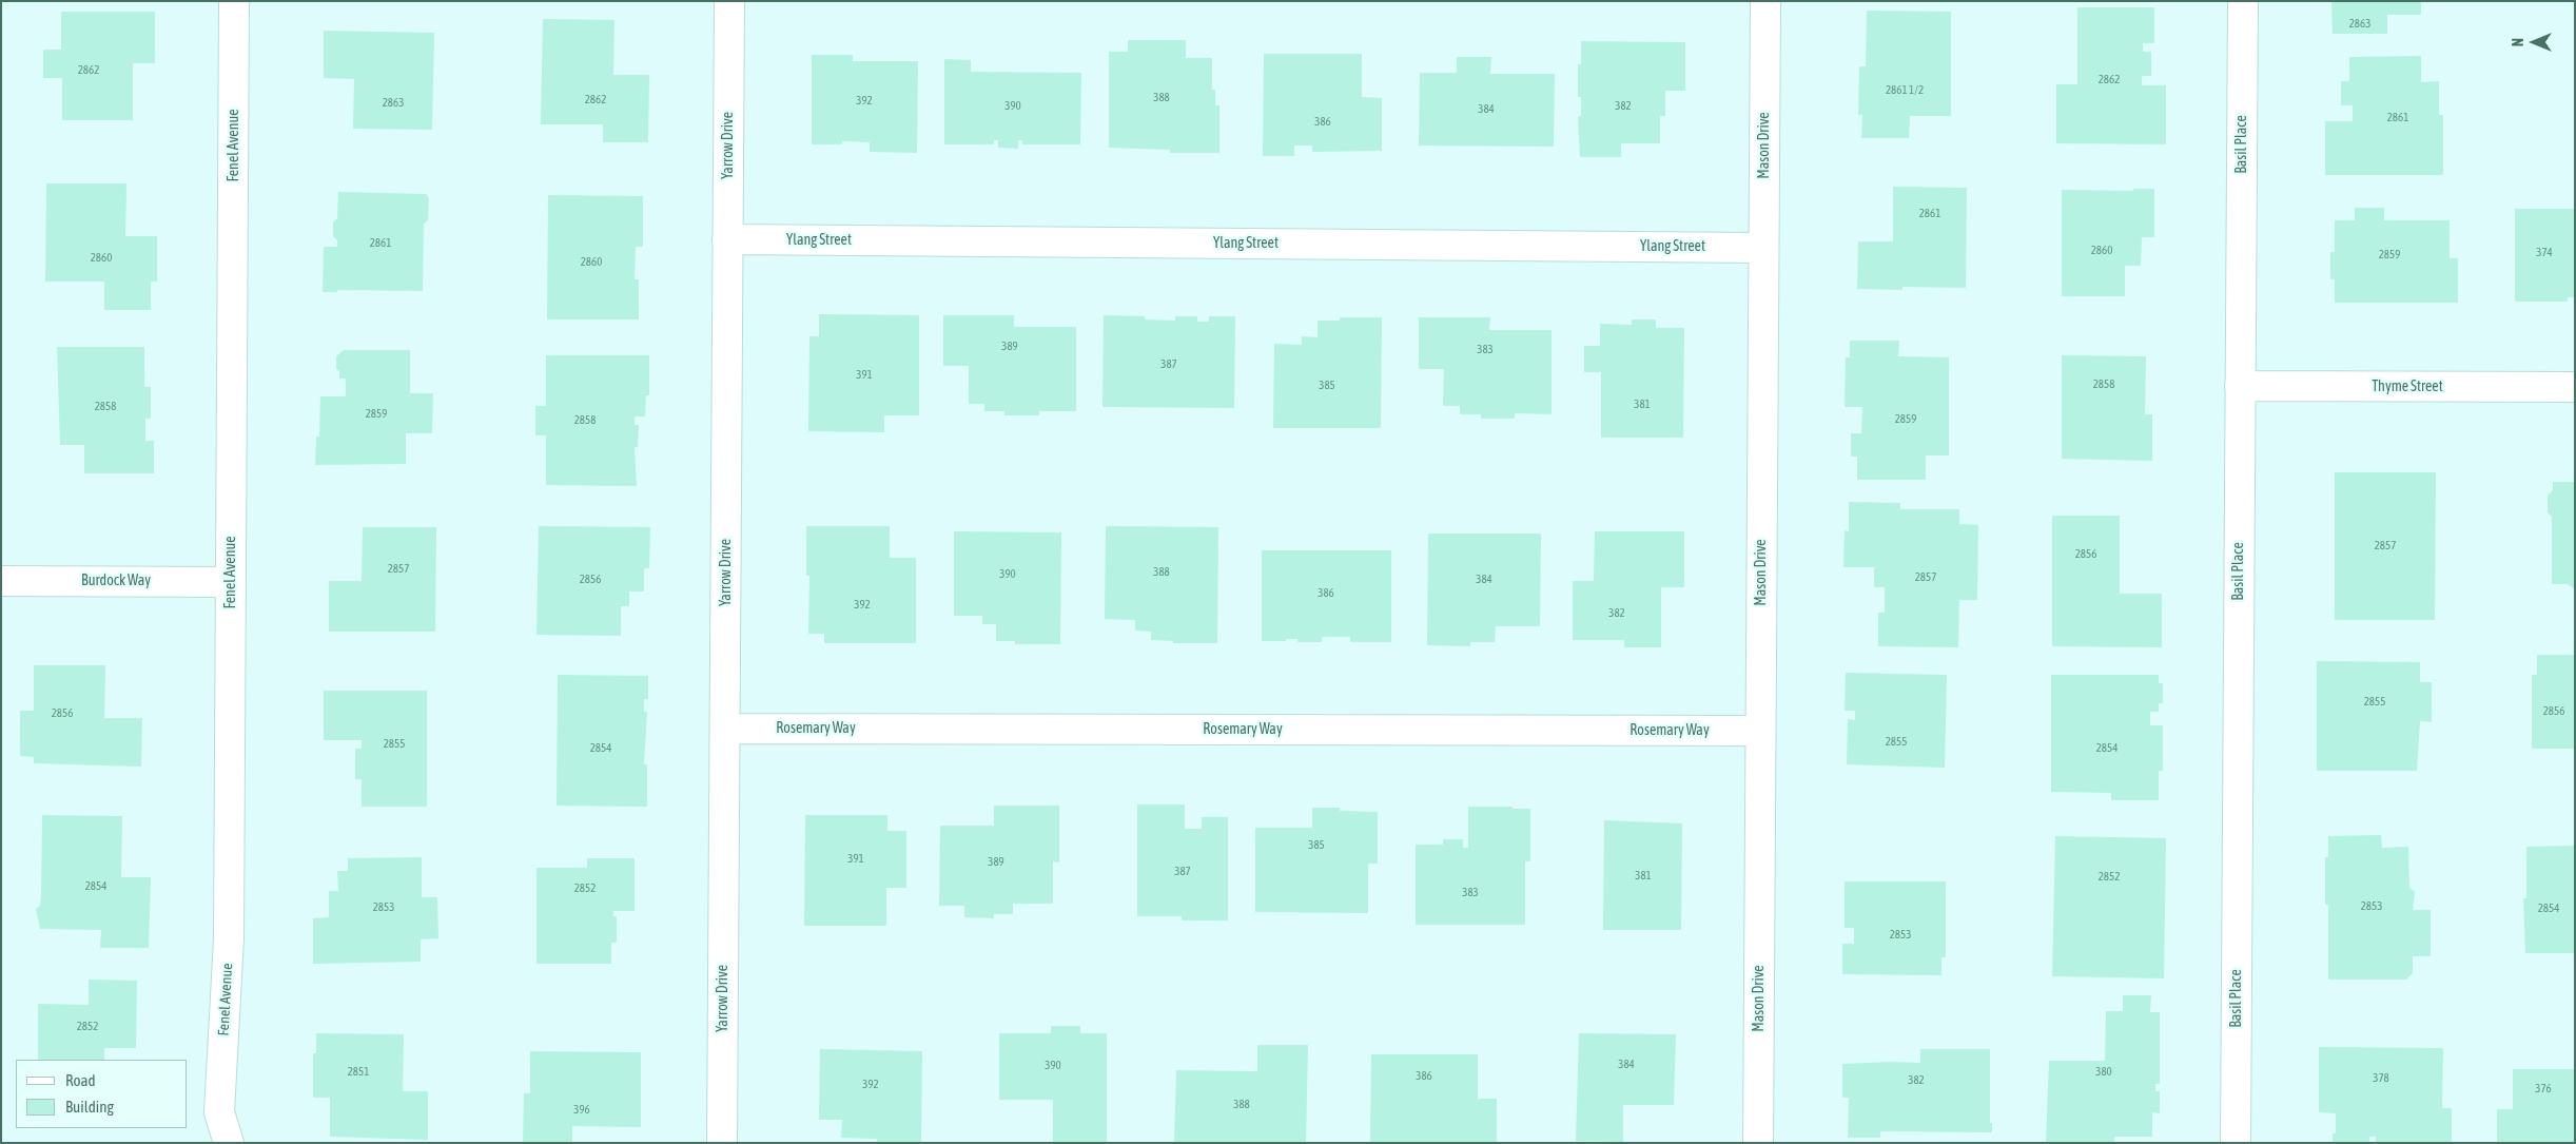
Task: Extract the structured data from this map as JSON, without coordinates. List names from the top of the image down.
{
  "streets": {
    "street": [
      "Basil Place",
      "Fenel Avenue",
      "Yarrow Drive",
      "Mason Drive",
      "Ylang Street",
      "Thyme Street",
      "Burdock Way",
      "Rosemary Way"
    ]
  },
  "crossings": [
    ["Basil Place", "Thyme Street"],
    ["Fenel Avenue", "Burdock Way"],
    ["Yarrow Drive", "Ylang Street"],
    ["Yarrow Drive", "Rosemary Way"],
    ["Mason Drive", "Ylang Street"],
    ["Mason Drive", "Rosemary Way"]
  ],
  "house_numbers": [
    "2863",
    "2862",
    "2862",
    "2861 1/2",
    "388",
    "2862",
    "392",
    "2863",
    "390",
    "382",
    "384",
    "2861",
    "386",
    "2861",
    "2861",
    "2860",
    "374",
    "2859",
    "2860",
    "2860",
    "389",
    "383",
    "387",
    "391",
    "2858",
    "385",
    "381",
    "2858",
    "2859",
    "2859",
    "2858",
    "2857",
    "2856",
    "2857",
    "388",
    "390",
    "2857",
    "2856",
    "384",
    "386",
    "392",
    "382",
    "2855",
    "2856",
    "2856",
    "2855",
    "2855",
    "2854",
    "2854",
    "385",
    "391",
    "389",
    "387",
    "381",
    "2852",
    "2854",
    "2852",
    "383",
    "2853",
    "2853",
    "2854",
    "2853",
    "2852",
    "384",
    "390",
    "2851",
    "380",
    "386",
    "378",
    "382",
    "392",
    "376",
    "388",
    "396"
  ],
  "legend": ["Road", "Building"],
  "north": "left"
}
